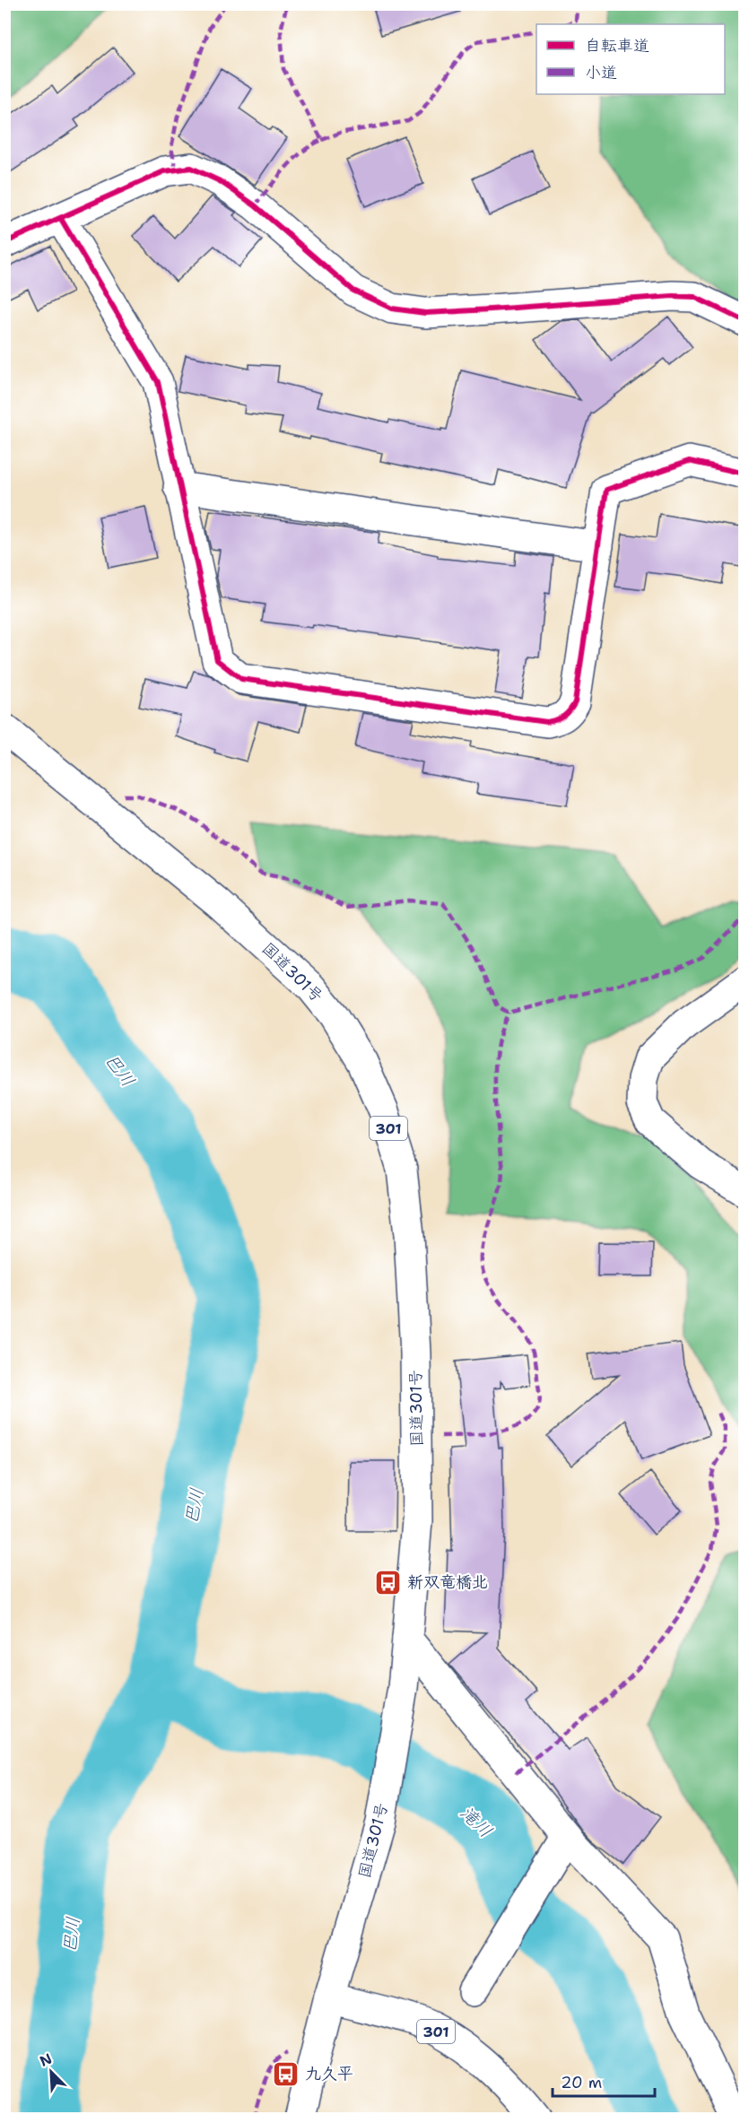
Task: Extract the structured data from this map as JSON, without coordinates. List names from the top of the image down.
{
  "streets": {
    "main road": ["国道301号", "301"]
  },
  "crossings": [
    ["国道301号", "301"]
  ],
  "water": ["巴川", "滝川"],
  "places": {
    "bus stop": ["新双竜橋北", "九久平"]
  },
  "legend": ["自転車道", "小道"],
  "scale_bar": "20 m",
  "north": "top left"
}
